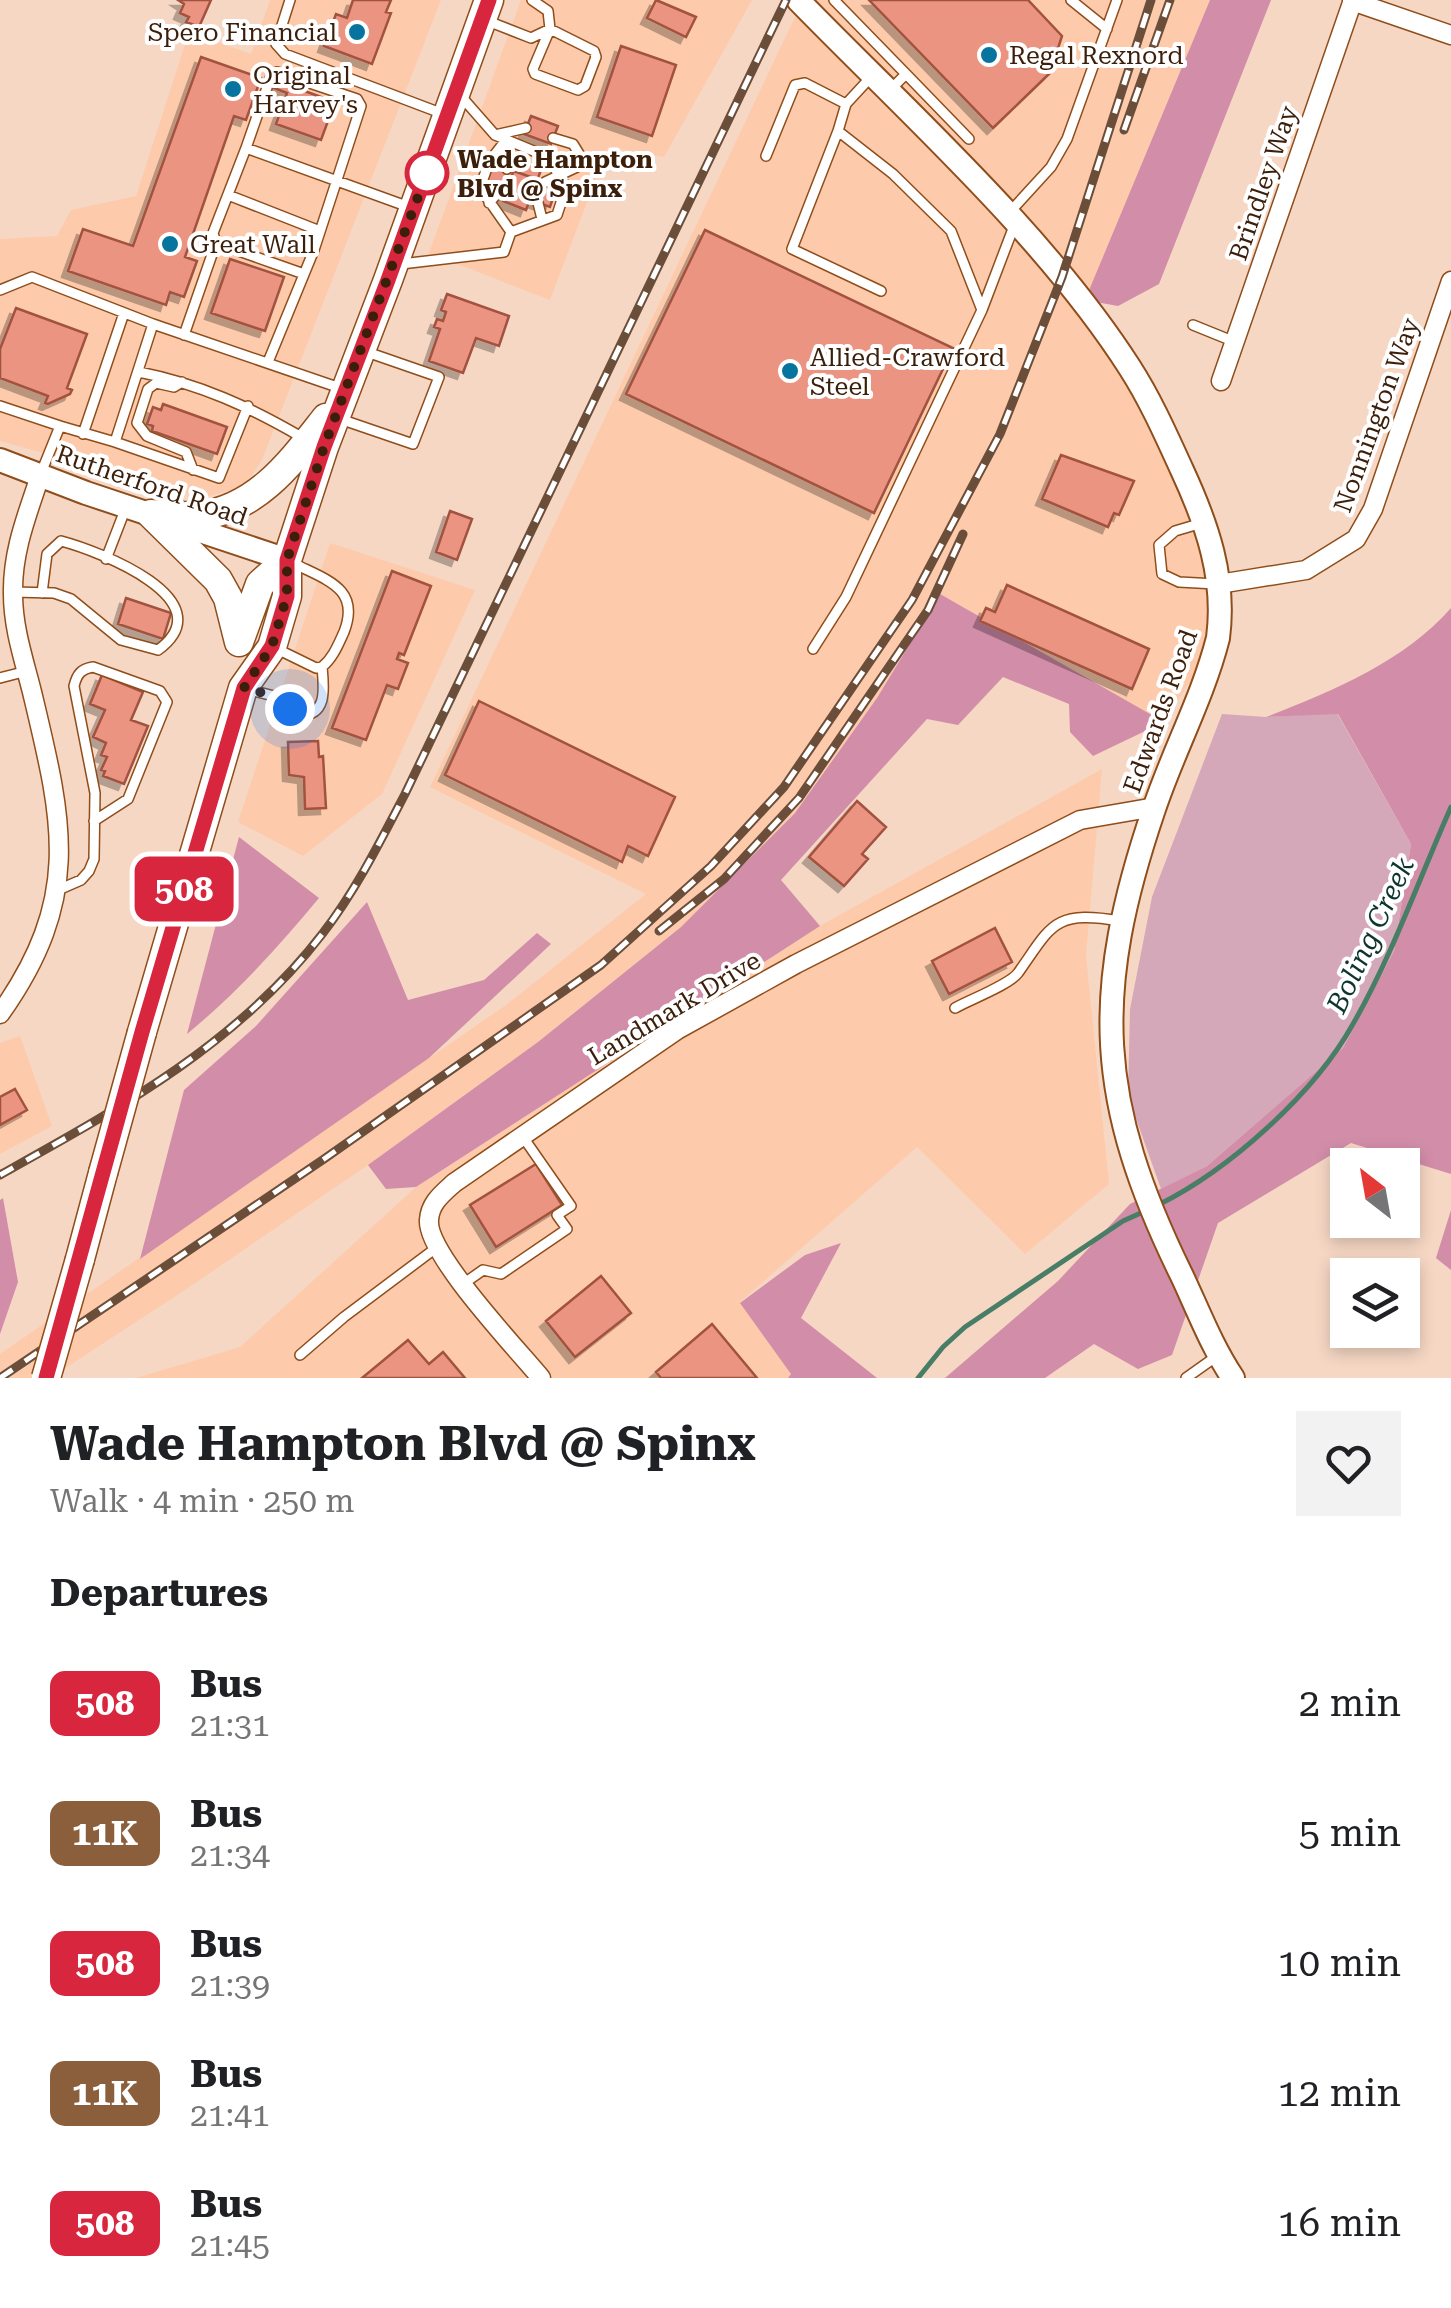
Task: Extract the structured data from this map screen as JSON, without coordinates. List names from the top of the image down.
{
  "streets": {
    "main road": ["Rutherford Road", "Edwards Road"],
    "street": ["Brindley Way", "Nonnington Way", "Landmark Drive"]
  },
  "crossings": [
    ["Nonnington Way", "Edwards Road"],
    ["Edwards Road", "Landmark Drive"]
  ],
  "water": ["Boling Creek"],
  "places": [
    "Spero Financial",
    "Regal Rexnord",
    "Original Harvey's",
    "Wade Hampton Blvd @ Spinx",
    "Great Wall",
    "Allied-Crawford Steel"
  ],
  "lines": ["bus line 508"],
  "north": "top left",
  "page": {
    "on_map": "508",
    "heading": [
      ["Wade Hampton Blvd @ Spinx", "Walk · 4 min · 250 m"],
      "Departures"
    ],
    "list": [
      {
        "mark": "508",
        "name": "Bus",
        "note": "21:31",
        "value": "2 min"
      },
      {
        "mark": "11K",
        "name": "Bus",
        "note": "21:34",
        "value": "5 min"
      },
      {
        "mark": "508",
        "name": "Bus",
        "note": "21:39",
        "value": "10 min"
      },
      {
        "mark": "11K",
        "name": "Bus",
        "note": "21:41",
        "value": "12 min"
      },
      {
        "mark": "508",
        "name": "Bus",
        "note": "21:45",
        "value": "16 min"
      }
    ]
  }
}
